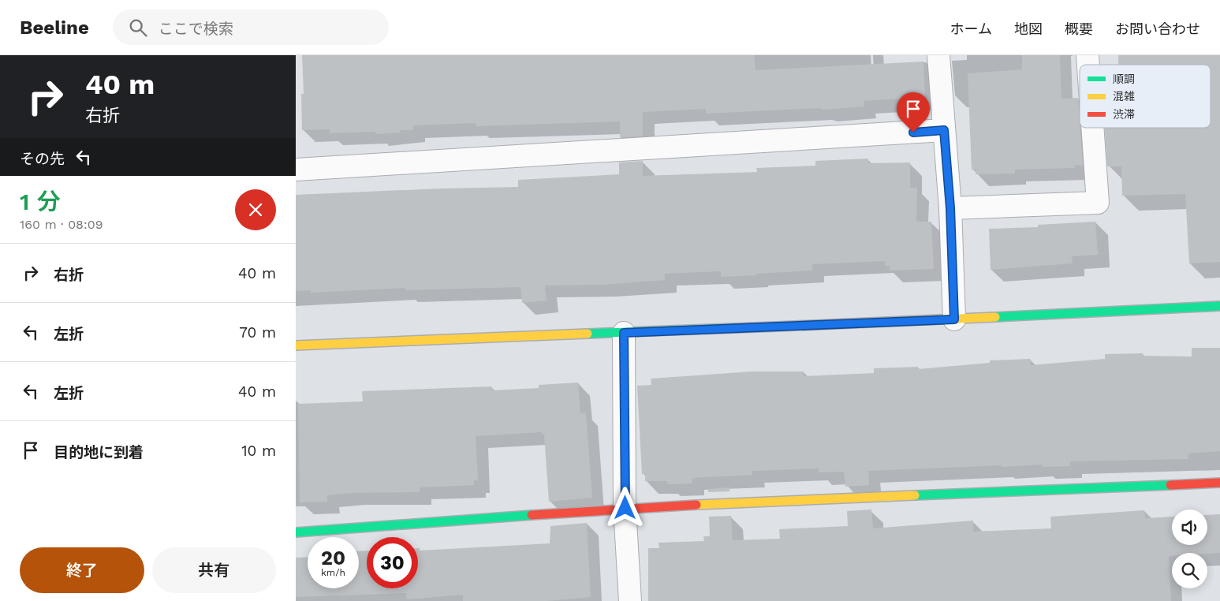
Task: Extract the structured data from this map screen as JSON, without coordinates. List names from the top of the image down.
{
  "legend": ["順調", "混雑", "渋滞"],
  "page": {
    "header": "Beeline",
    "search": "ここで検索",
    "nav": [
      "ホーム",
      "地図",
      "概要",
      "お問い合わせ"
    ],
    "turn": ["40 m", "右折"],
    "then": "その先",
    "heading": ["1 分", "160 m · 08:09"],
    "list": [
      {
        "name": "右折",
        "value": "40 m"
      },
      {
        "name": "左折",
        "value": "70 m"
      },
      {
        "name": "左折",
        "value": "40 m"
      },
      {
        "name": "目的地に到着",
        "value": "10 m"
      }
    ],
    "speed": "20 km/h",
    "limit": "30",
    "buttons": ["終了", "共有"]
  }
}
